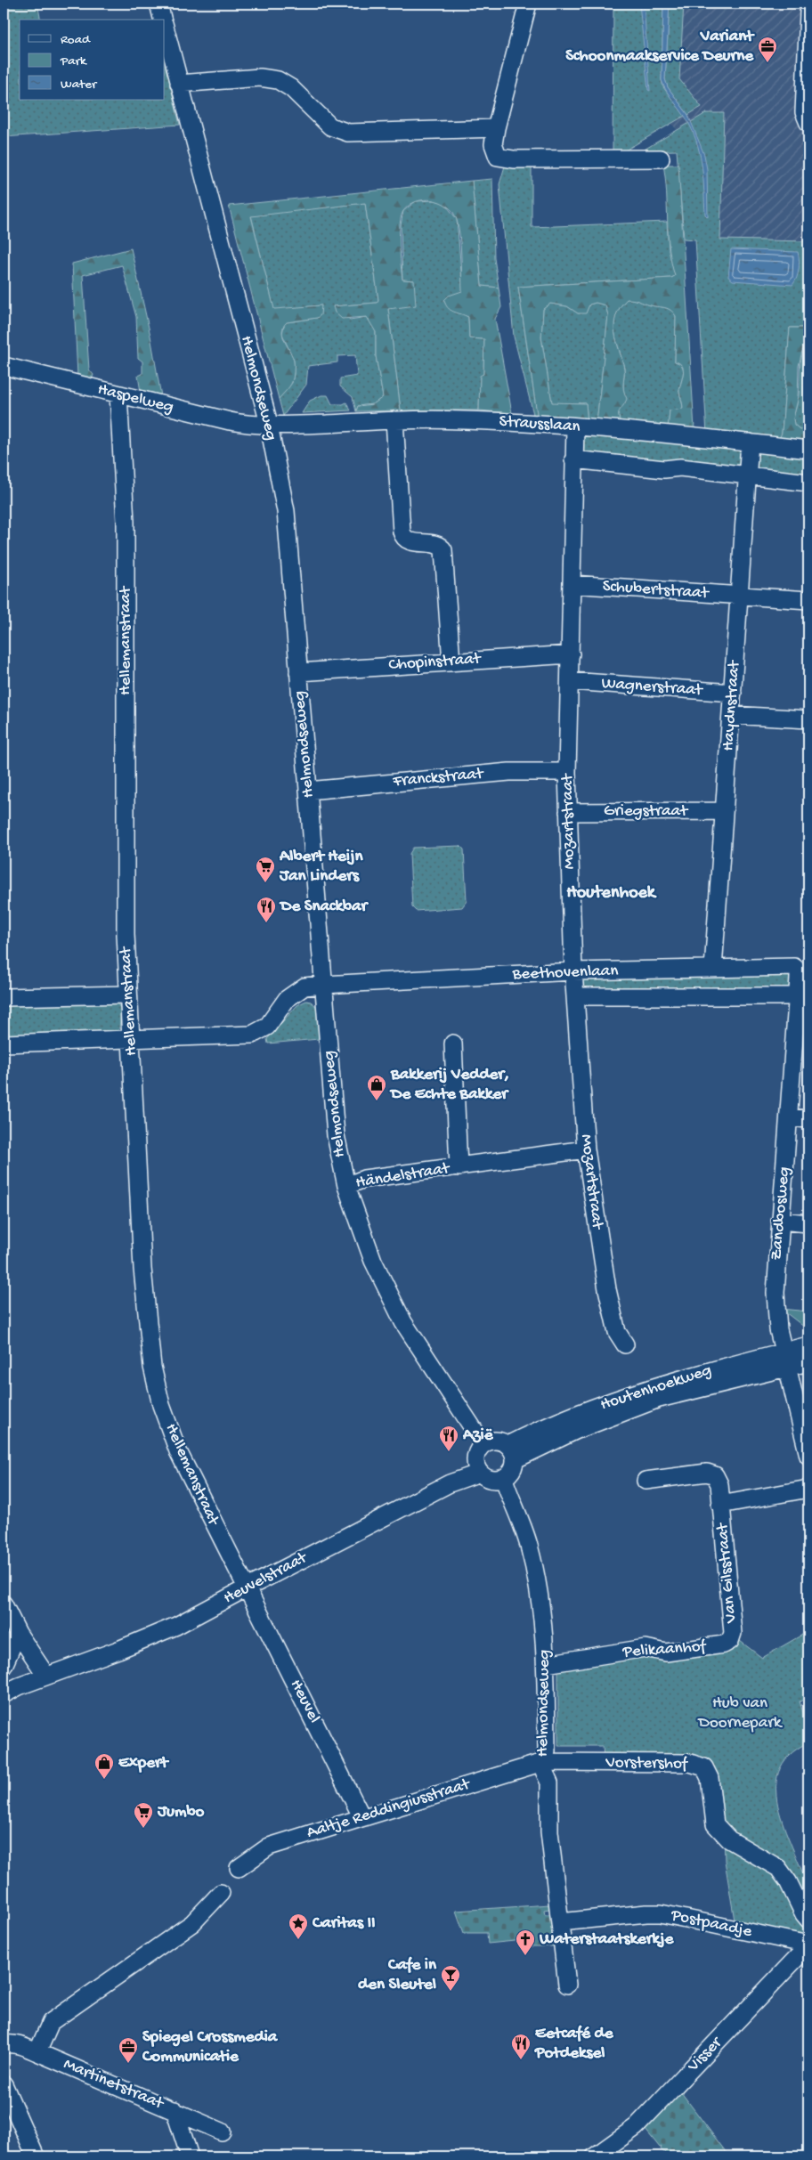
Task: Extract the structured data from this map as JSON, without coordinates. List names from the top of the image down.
{
  "streets": {
    "street": [
      "Helmondseweg",
      "Haspelweg",
      "Strausslaan",
      "Schubertstraat",
      "Hellemanstraat",
      "Chopinstraat",
      "Wagnerstraat",
      "Haydnstraat",
      "Franckstraat",
      "Griegstraat",
      "Mozartstraat",
      "Beethovenlaan",
      "Händelstraat",
      "Zandbosweg",
      "Houtenhoekweg",
      "Van Gilsstraat",
      "Heuvelstraat",
      "Pelikaanhof",
      "Heuvel",
      "Vorstershof",
      "Aaltje Reddingiusstraat",
      "Postpaadje",
      "Visser",
      "Martinetstraat"
    ]
  },
  "crossings": [
    ["Helmondseweg", "Haspelweg"],
    ["Helmondseweg", "Strausslaan"],
    ["Helmondseweg", "Chopinstraat"],
    ["Helmondseweg", "Franckstraat"],
    ["Helmondseweg", "Beethovenlaan"],
    ["Helmondseweg", "Händelstraat"],
    ["Helmondseweg", "Houtenhoekweg"],
    ["Helmondseweg", "Heuvelstraat"],
    ["Helmondseweg", "Pelikaanhof"],
    ["Helmondseweg", "Vorstershof"],
    ["Helmondseweg", "Aaltje Reddingiusstraat"],
    ["Helmondseweg", "Postpaadje"],
    ["Haspelweg", "Strausslaan"],
    ["Haspelweg", "Hellemanstraat"],
    ["Strausslaan", "Haydnstraat"],
    ["Strausslaan", "Mozartstraat"],
    ["Schubertstraat", "Haydnstraat"],
    ["Schubertstraat", "Mozartstraat"],
    ["Hellemanstraat", "Beethovenlaan"],
    ["Hellemanstraat", "Heuvelstraat"],
    ["Hellemanstraat", "Heuvel"],
    ["Chopinstraat", "Mozartstraat"],
    ["Wagnerstraat", "Haydnstraat"],
    ["Wagnerstraat", "Mozartstraat"],
    ["Haydnstraat", "Griegstraat"],
    ["Haydnstraat", "Beethovenlaan"],
    ["Franckstraat", "Mozartstraat"],
    ["Griegstraat", "Mozartstraat"],
    ["Mozartstraat", "Beethovenlaan"],
    ["Mozartstraat", "Händelstraat"],
    ["Beethovenlaan", "Zandbosweg"],
    ["Zandbosweg", "Houtenhoekweg"],
    ["Houtenhoekweg", "Heuvelstraat"],
    ["Van Gilsstraat", "Pelikaanhof"],
    ["Heuvelstraat", "Heuvel"],
    ["Heuvel", "Aaltje Reddingiusstraat"],
    ["Vorstershof", "Aaltje Reddingiusstraat"],
    ["Postpaadje", "Visser"]
  ],
  "districts": ["Houtenhoek"],
  "parks": ["Hub van Doornepark"],
  "places": {
    "office": ["Variant Schoonmaakservice Deurne", "Spiegel Crossmedia Communicatie"],
    "supermarket": ["Albert Heijn Jan Linders", "Jumbo"],
    "restaurant": ["De Snackbar", "Azië", "Eetcafé de Potdeksel"],
    "shop": ["Bakkerij Vedder, De Echte Bakker", "Expert"],
    "place": ["Caritas II"],
    "church": ["Waterstaatskerkje"],
    "bar": ["Cafe in den Sleutel"]
  },
  "legend": ["Road", "Park", "Water"]
}
